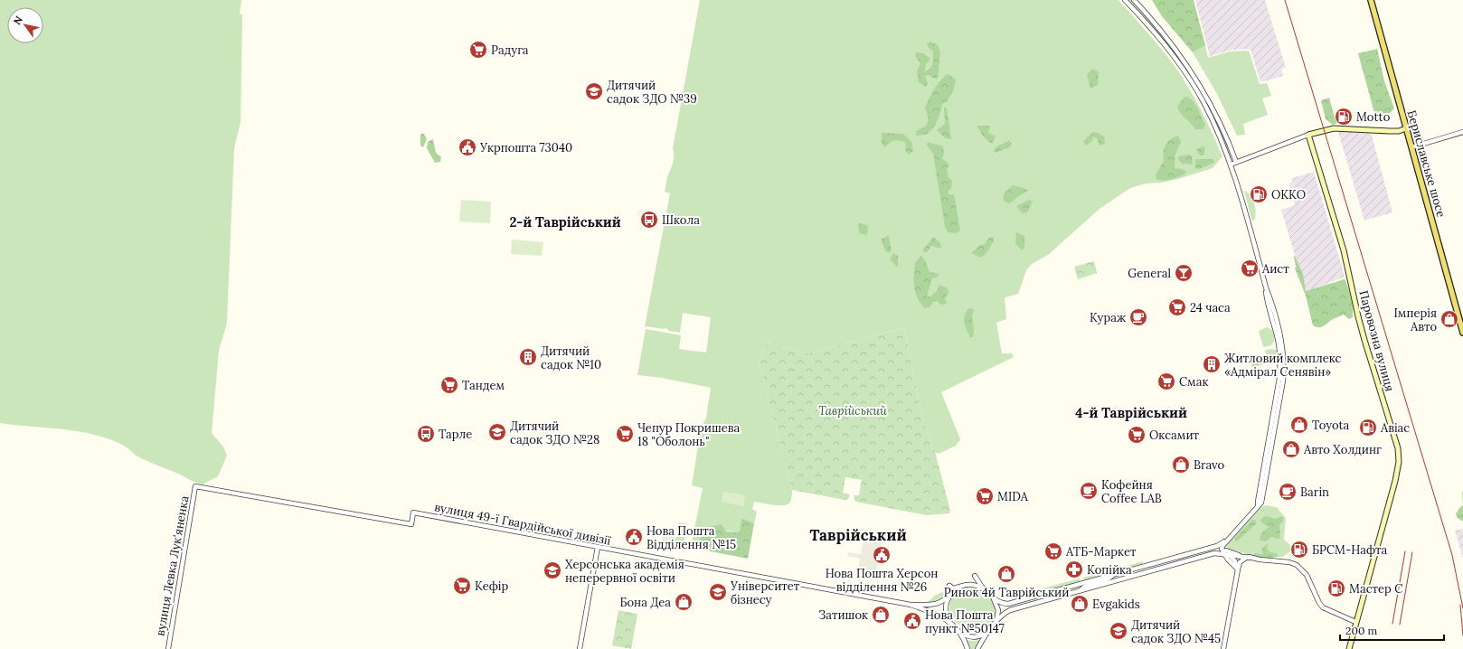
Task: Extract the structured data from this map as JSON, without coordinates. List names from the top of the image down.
{
  "streets": {
    "main road": ["Бериславське шосе", "Паровозна вулиця"],
    "street": ["вулиця 49-ї Гвардійської дивізії", "вулиця Левка Лук'яненка"]
  },
  "crossings": [
    ["вулиця 49-ї Гвардійської дивізії", "вулиця Левка Лук'яненка"]
  ],
  "districts": ["2-й Таврійський", "4-й Таврійський", "Таврійський"],
  "parks": ["Таврійський"],
  "places": {
    "supermarket": [
      "Радуга",
      "Аист",
      "24 часа",
      "Смак",
      "Тандем",
      "Чепур Покришева 18 \"Оболонь\"",
      "Оксамит",
      "MIDA",
      "АТБ-Маркет",
      "Кефір"
    ],
    "school or university": [
      "Дитячий садок ЗДО №39",
      "Дитячий садок ЗДО №28",
      "Херсонська академія неперервної освіти",
      "Університет бізнесу",
      "Дитячий садок ЗДО №45"
    ],
    "fuel station": [
      "Motto",
      "ОККО",
      "Авіас",
      "БРСМ-Нафта",
      "Мастер С"
    ],
    "public building": [
      "Укрпошта 73040",
      "Нова Пошта Відділення №15",
      "Нова Пошта Херсон відділення №26",
      "Нова Пошта пункт №50147"
    ],
    "bus stop": ["Школа", "Тарле"],
    "bar": ["General"],
    "cafe": ["Кураж", "Кофейня Coffee LAB", "Barin"],
    "shop": [
      "Імперія Авто",
      "Toyota",
      "Авто Холдинг",
      "Bravo",
      "Ринок 4й Таврійський",
      "Бона Деа",
      "Evgakids",
      "Затишок"
    ],
    "building": ["Дитячий садок №10", "Житловий комплекс «Адмірал Сенявін»"],
    "pharmacy": ["Копійка"]
  },
  "scale_bar": "200 m",
  "north": "top left"
}
